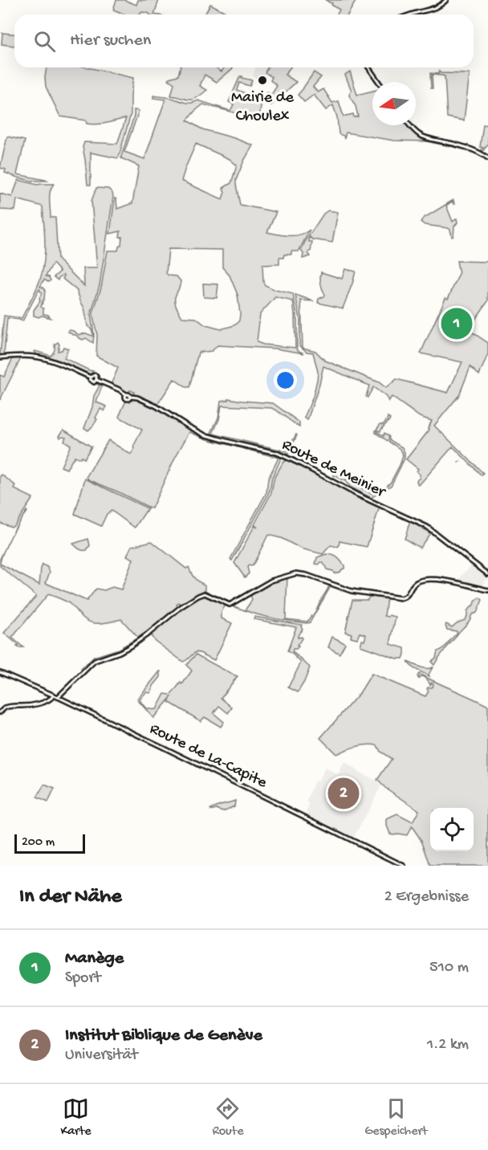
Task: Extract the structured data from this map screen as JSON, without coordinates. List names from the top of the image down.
{
  "streets": {
    "street": ["Route de Meinier", "Route de La-Capite"]
  },
  "places": ["Mairie de Choulex"],
  "scale_bar": "200 m",
  "north": "left",
  "page": {
    "search": "Hier suchen",
    "pins": ["1", "2"],
    "scale": "200 m",
    "heading": ["In der Nähe", "2 Ergebnisse"],
    "list": [
      {
        "mark": "1",
        "name": "Manège",
        "note": "Sport",
        "value": "510 m"
      },
      {
        "mark": "2",
        "name": "Institut Biblique de Genève",
        "note": "Universität",
        "value": "1.2 km"
      }
    ],
    "nav": ["Karte", "Route", "Gespeichert"]
  }
}
